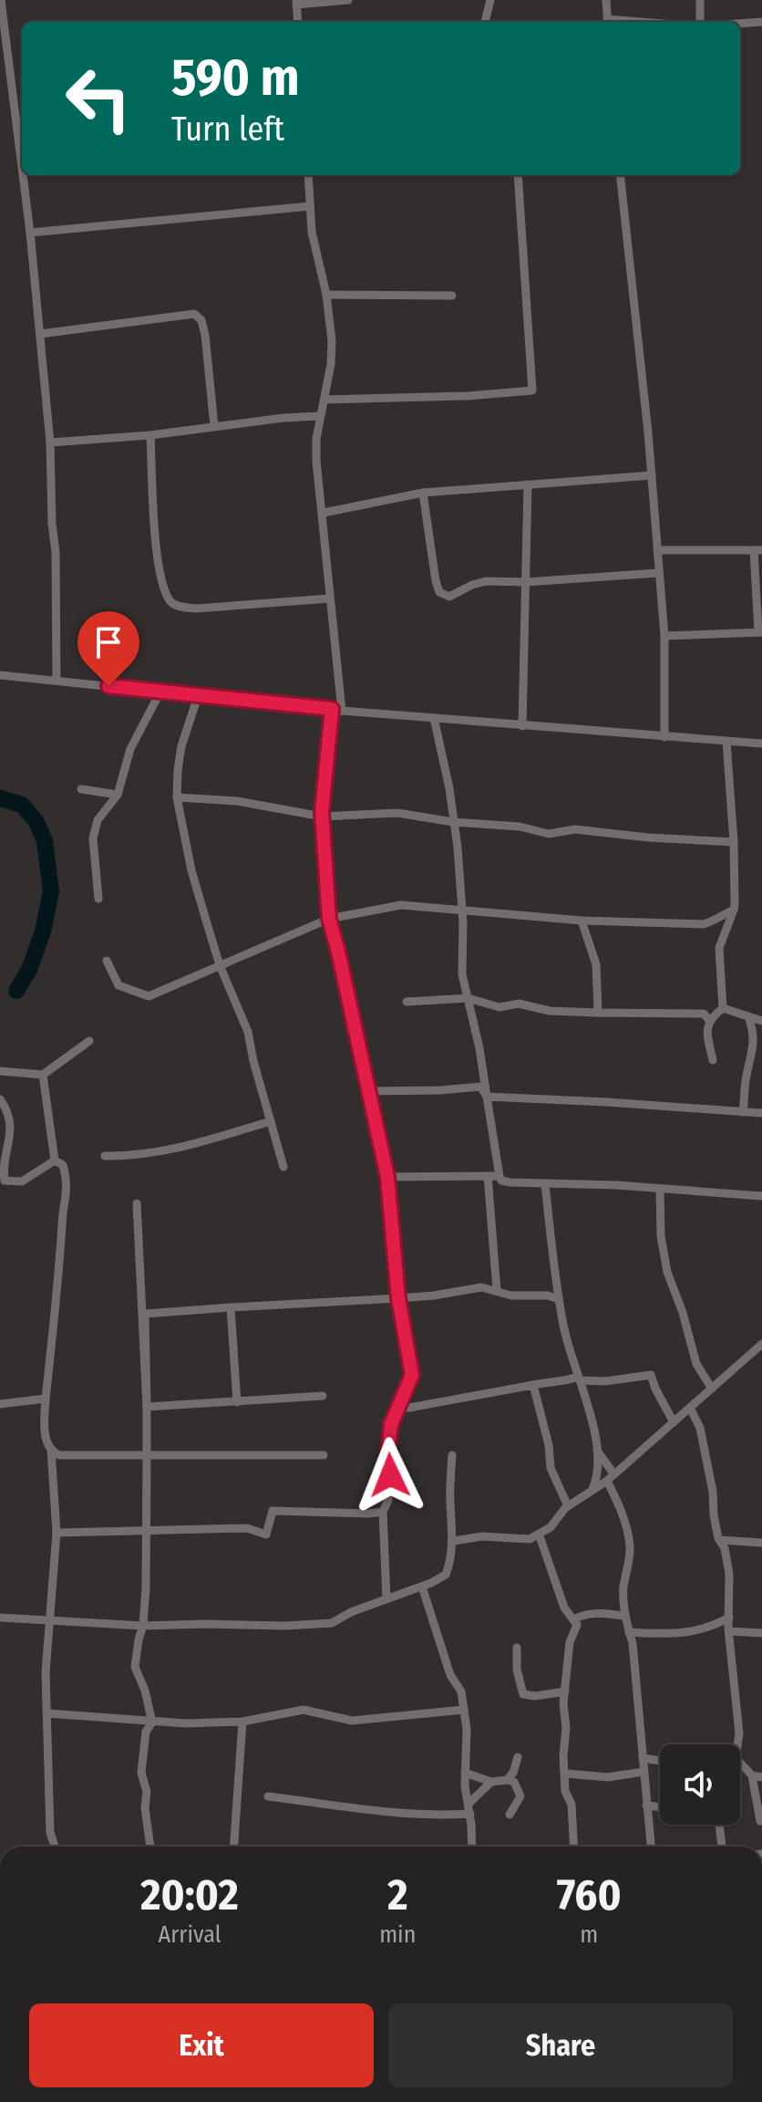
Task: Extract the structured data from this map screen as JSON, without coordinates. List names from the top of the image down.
{
  "page": {
    "turn": ["590 m", "Turn left"],
    "eta": [
      "20:02",
      "Arrival",
      "2",
      "min",
      "760",
      "m"
    ],
    "buttons": ["Exit", "Share"]
  }
}
